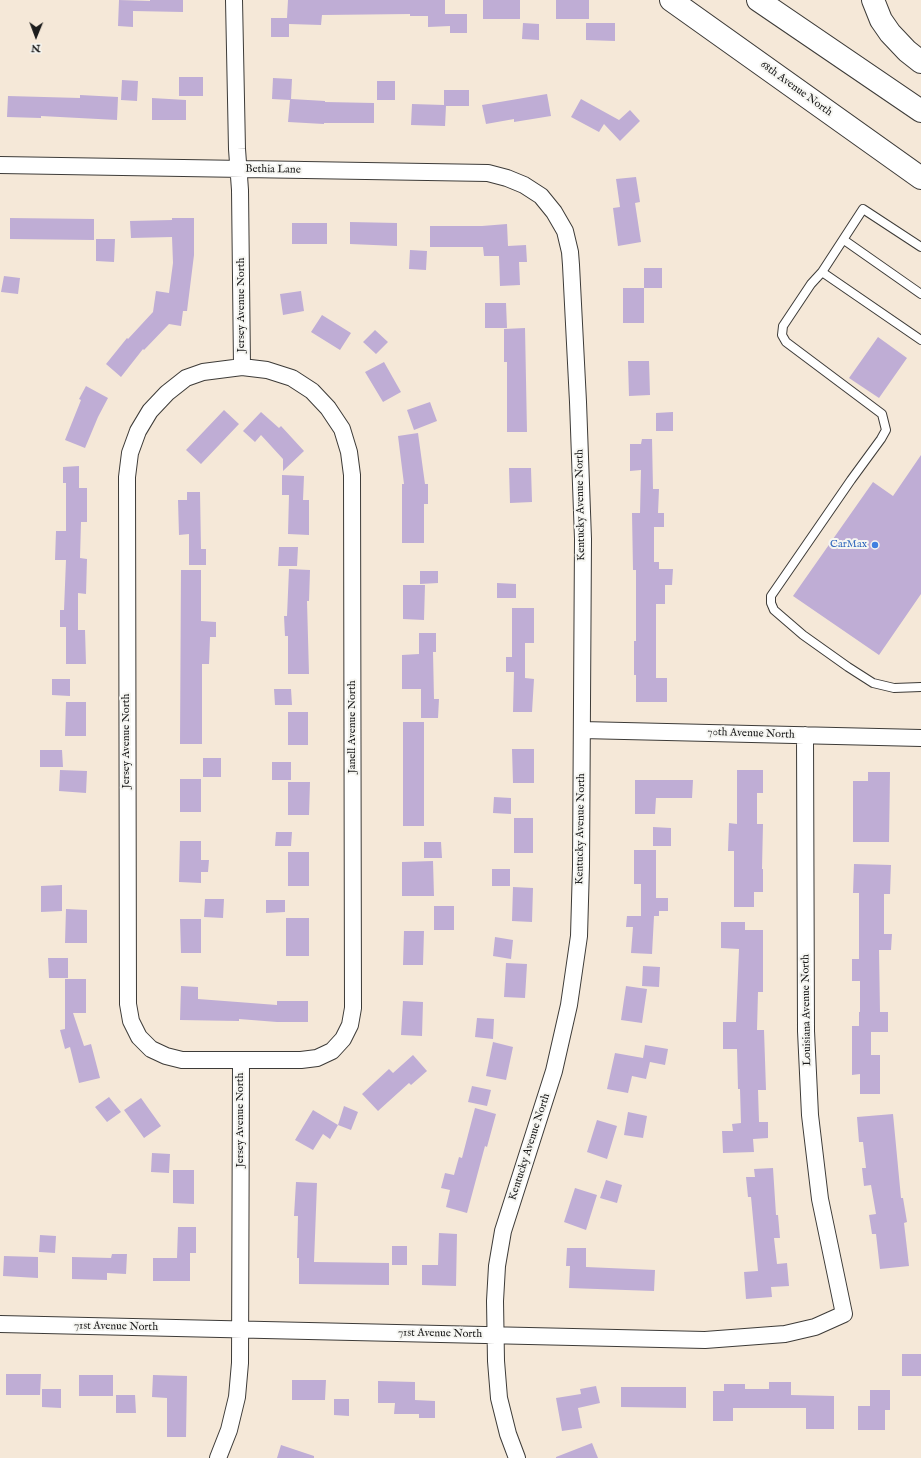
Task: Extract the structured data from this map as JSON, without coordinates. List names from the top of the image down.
{
  "streets": {
    "main road": ["68th Avenue North"],
    "street": [
      "Bethia Lane",
      "Jersey Avenue North",
      "Kentucky Avenue North",
      "Janell Avenue North",
      "70th Avenue North",
      "Louisiana Avenue North",
      "71st Avenue North"
    ]
  },
  "crossings": [
    ["Bethia Lane", "Jersey Avenue North"],
    ["Bethia Lane", "Kentucky Avenue North"],
    ["Jersey Avenue North", "Janell Avenue North"],
    ["Jersey Avenue North", "71st Avenue North"],
    ["Kentucky Avenue North", "70th Avenue North"],
    ["Kentucky Avenue North", "71st Avenue North"],
    ["70th Avenue North", "Louisiana Avenue North"],
    ["Louisiana Avenue North", "71st Avenue North"]
  ],
  "places": ["CarMax"],
  "north": "bottom"
}
